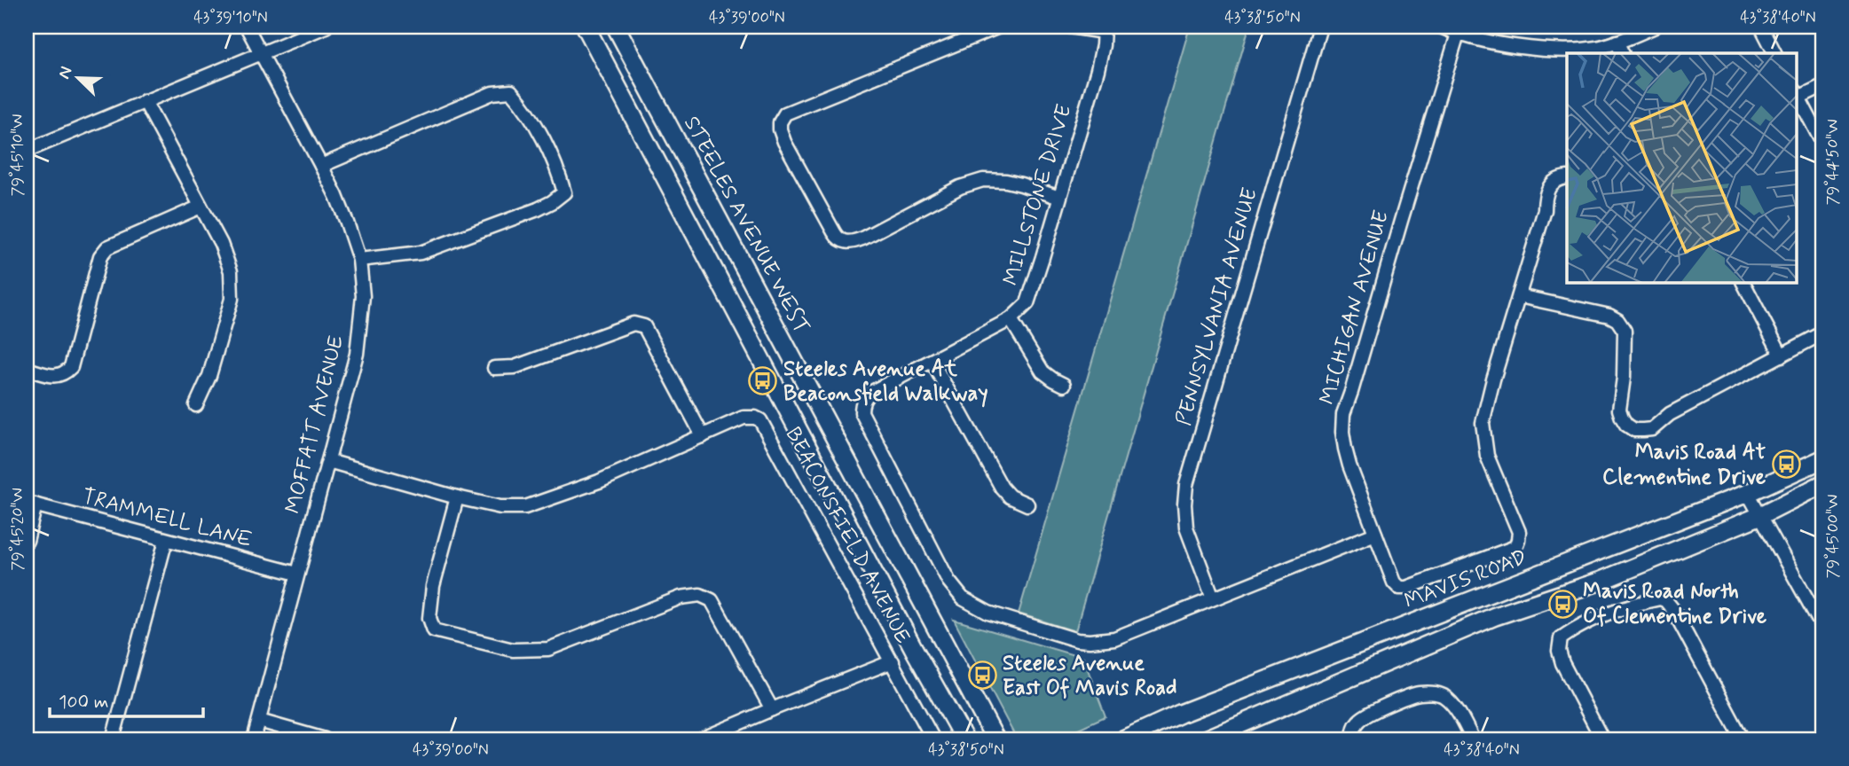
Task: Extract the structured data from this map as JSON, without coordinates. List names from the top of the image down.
{
  "streets": {
    "main road": ["STEELES AVENUE WEST", "MAVIS ROAD"],
    "street": [
      "MILLSTONE DRIVE",
      "PENNSYLVANIA AVENUE",
      "MICHIGAN AVENUE",
      "MOFFATT AVENUE",
      "TRAMMELL LANE",
      "BEACONSFIELD AVENUE"
    ]
  },
  "crossings": [
    ["MILLSTONE DRIVE", "PENNSYLVANIA AVENUE"],
    ["MILLSTONE DRIVE", "MICHIGAN AVENUE"],
    ["MOFFATT AVENUE", "TRAMMELL LANE"],
    ["MOFFATT AVENUE", "BEACONSFIELD AVENUE"]
  ],
  "places": {
    "bus stop": [
      "Steeles Avenue At Beaconsfield Walkway",
      "Mavis Road At Clementine Drive",
      "Mavis Road North Of Clementine Drive",
      "Steeles Avenue East Of Mavis Road"
    ]
  },
  "scale_bar": "100 m",
  "north": "top left",
  "coordinates": [
    "43°39'10\"N",
    "43°39'00\"N",
    "43°38'50\"N",
    "43°38'40\"N",
    "79°45'10\"W",
    "79°44'50\"W",
    "79°45'20\"W",
    "79°45'00\"W"
  ]
}
